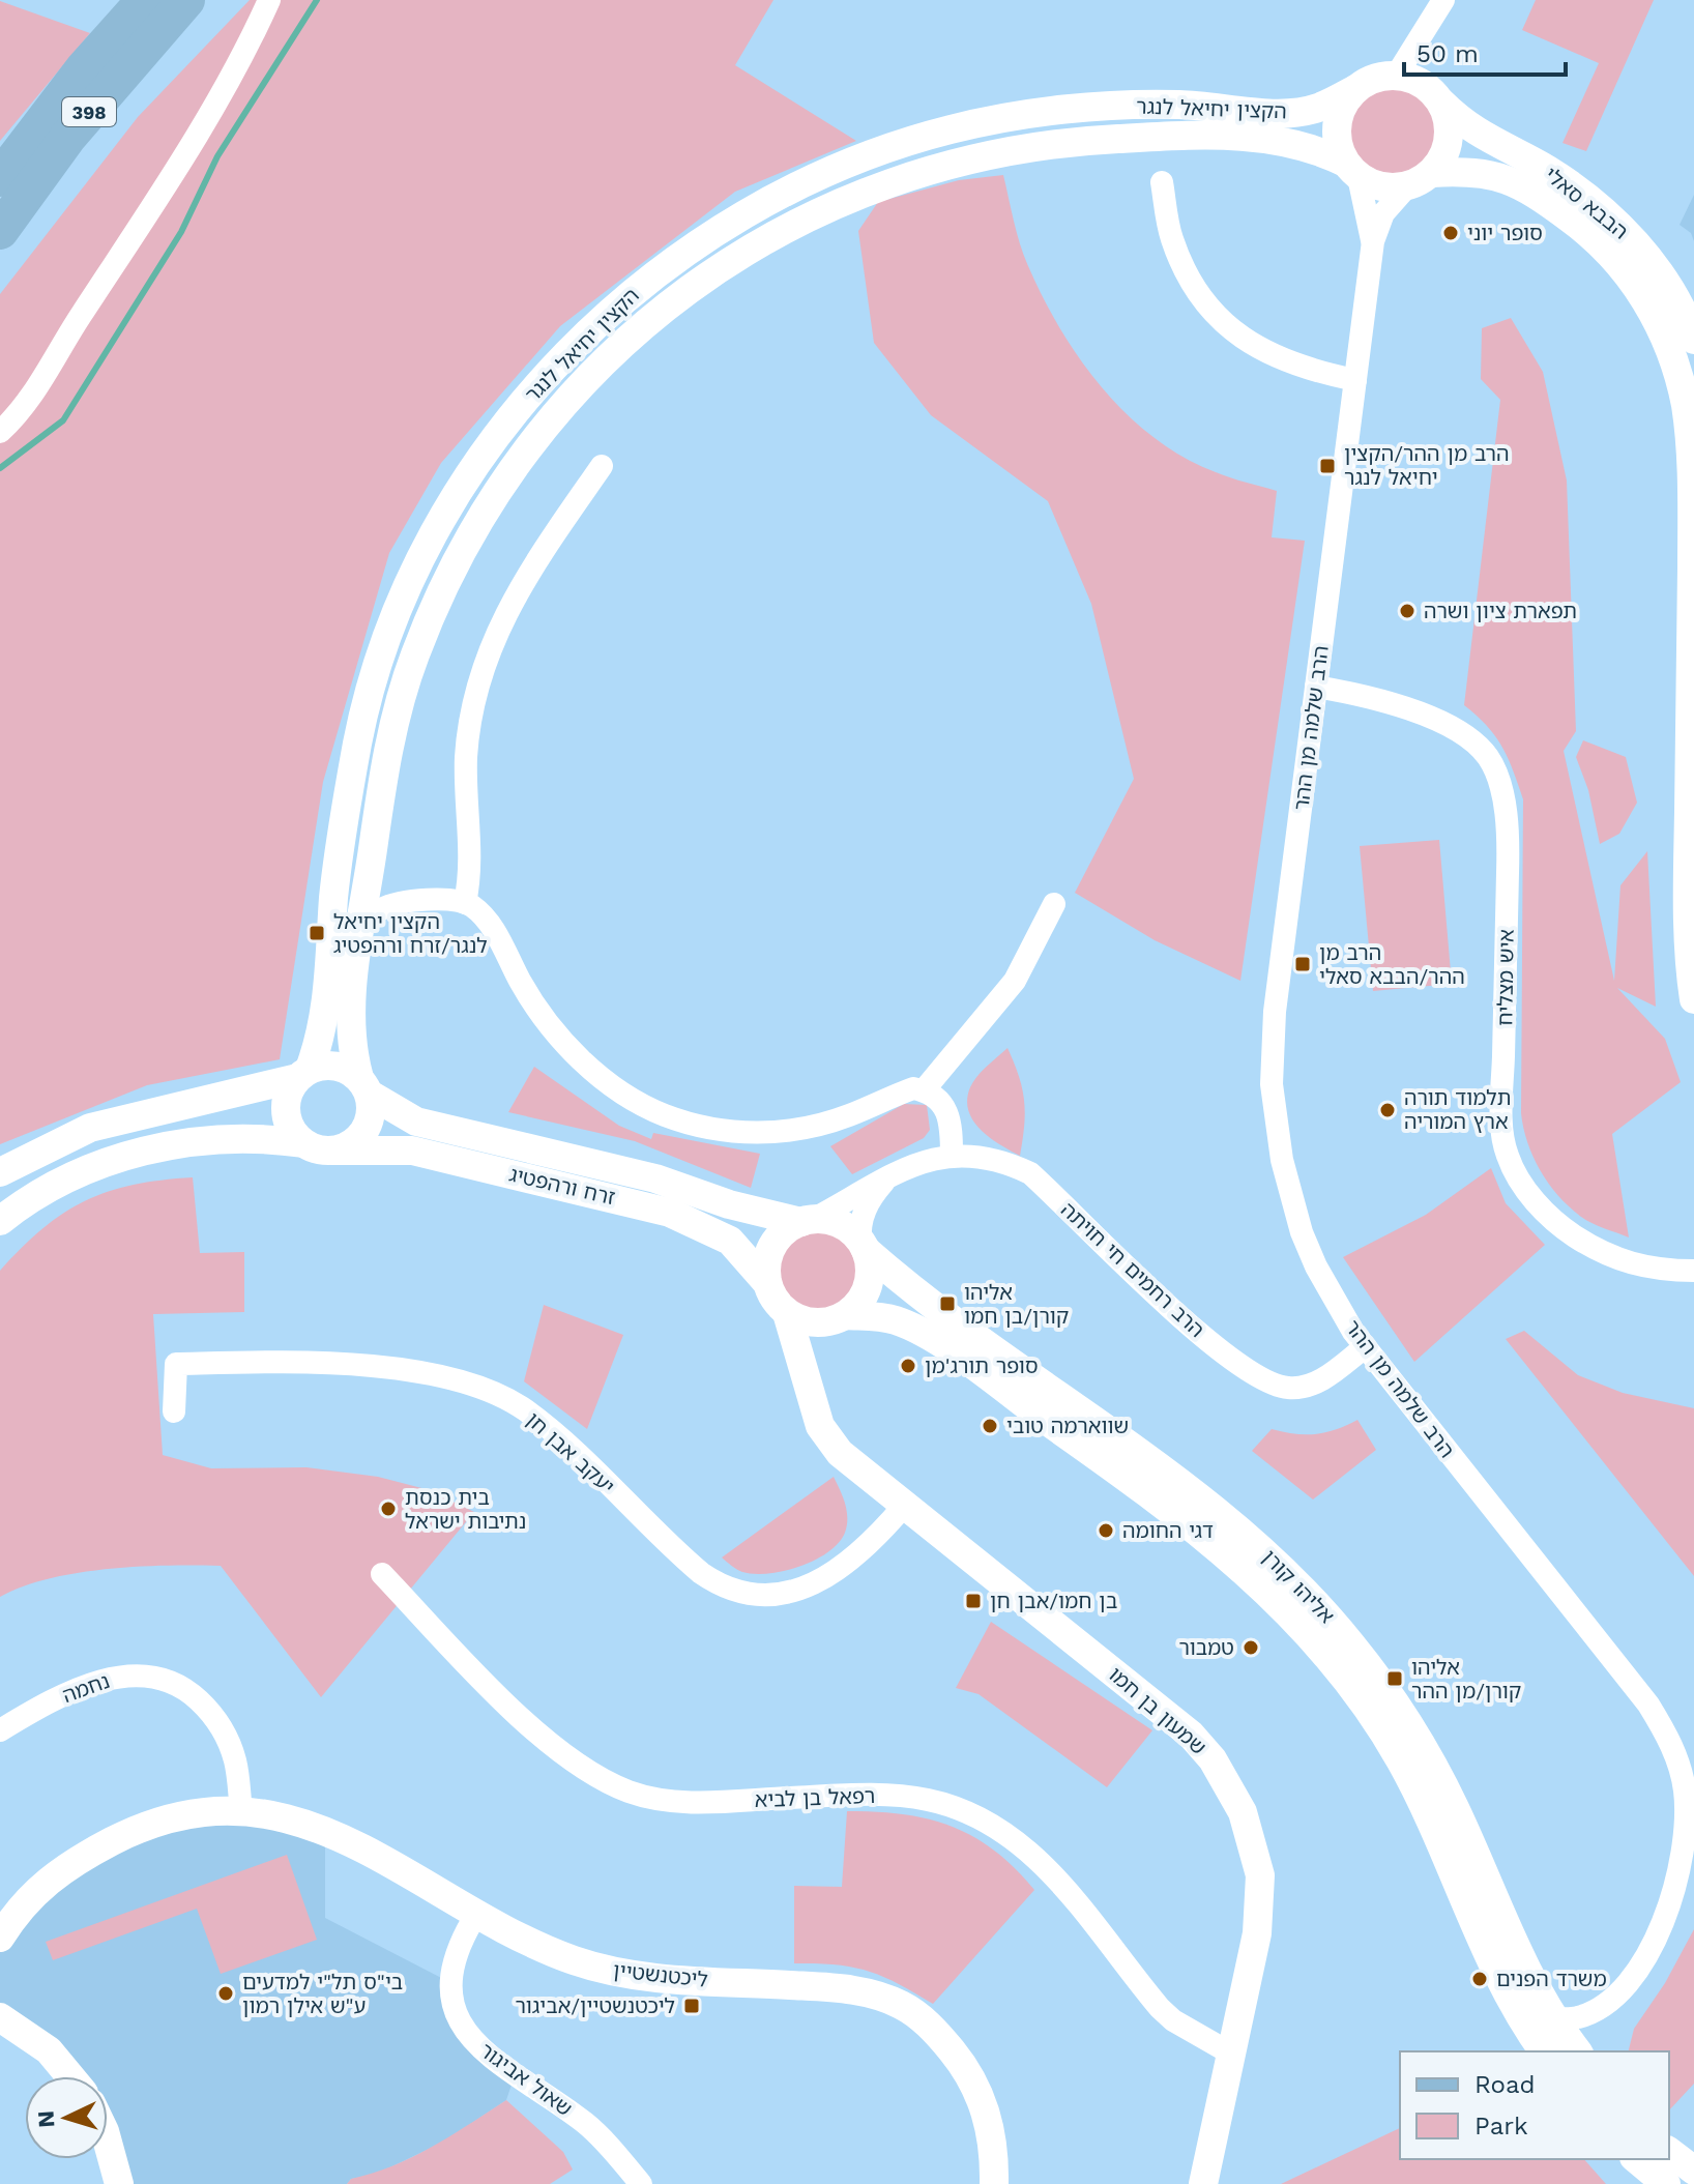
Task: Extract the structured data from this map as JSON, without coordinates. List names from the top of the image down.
{
  "streets": {
    "main road": ["398"],
    "street": [
      "הקצין יחיאל לנגר",
      "הבבא סאלי",
      "הרב שלמה מן ההר",
      "איש מצליח",
      "זרח ורהפטיג",
      "הרב רחמים חי חויתה",
      "יעקב אבן חן",
      "אליהו קורן",
      "נחמה",
      "שמעון בן חמו",
      "רפאל בן לביא",
      "ליכטנשטיין",
      "שאול אביגור"
    ]
  },
  "crossings": [
    ["הקצין יחיאל לנגר", "הבבא סאלי"],
    ["הקצין יחיאל לנגר", "זרח ורהפטיג"],
    ["הרב שלמה מן ההר", "איש מצליח"],
    ["הרב שלמה מן ההר", "הרב רחמים חי חויתה"],
    ["הרב שלמה מן ההר", "אליהו קורן"],
    ["זרח ורהפטיג", "אליהו קורן"],
    ["זרח ורהפטיג", "שמעון בן חמו"],
    ["יעקב אבן חן", "שמעון בן חמו"],
    ["אליהו קורן", "שמעון בן חמו"],
    ["נחמה", "ליכטנשטיין"],
    ["שמעון בן חמו", "רפאל בן לביא"],
    ["ליכטנשטיין", "שאול אביגור"]
  ],
  "places": {
    "other": [
      "סופר יוני",
      "תפארת ציון ושרה",
      "תלמוד תורה ארץ המוריה",
      "סופר תורג'מן",
      "שווארמה טובי",
      "בית כנסת נתיבות ישראל",
      "דגי החומה",
      "טמבור",
      "משרד הפנים",
      "בי\"ס תל\"י למדעים ע\"ש אילן רמון"
    ],
    "transit": [
      "הרב מן ההר/הקצין יחיאל לנגר",
      "הקצין יחיאל לנגר/זרח ורהפטיג",
      "הרב מן ההר/הבבא סאלי",
      "אליהו קורן/בן חמו",
      "בן חמו/אבן חן",
      "אליהו קורן/מן ההר",
      "ליכטנשטיין/אביגור"
    ]
  },
  "legend": ["Road", "Park"],
  "scale_bar": "50 m",
  "north": "left"
}
